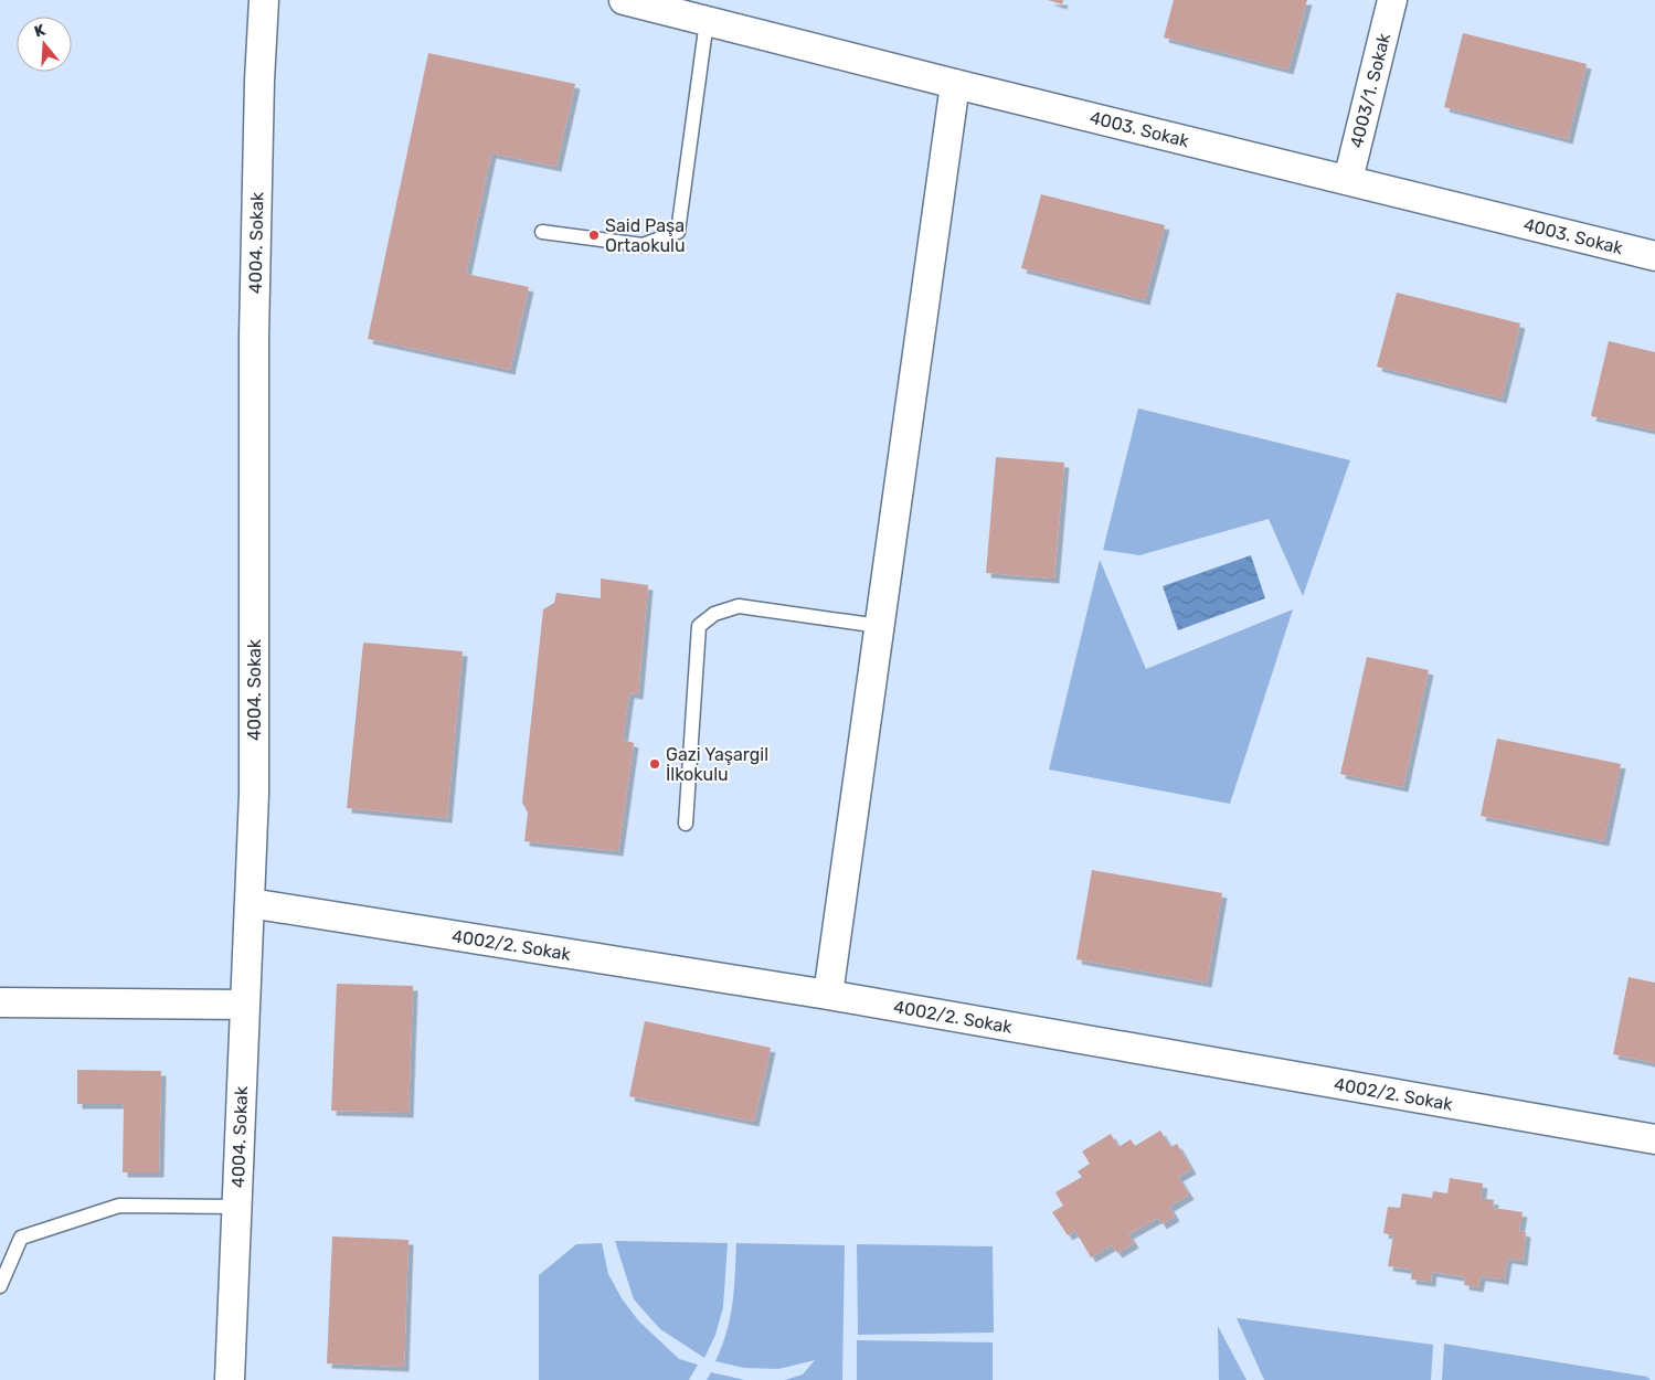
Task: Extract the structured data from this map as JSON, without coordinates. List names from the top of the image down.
{
  "streets": {
    "street": [
      "4003/1. Sokak",
      "4003. Sokak",
      "4004. Sokak",
      "4002/2. Sokak"
    ]
  },
  "crossings": [
    ["4003/1. Sokak", "4003. Sokak"],
    ["4004. Sokak", "4002/2. Sokak"]
  ],
  "places": ["Said Paşa Ortaokulu", "Gazi Yaşargil İlkokulu"],
  "north": "top"
}
